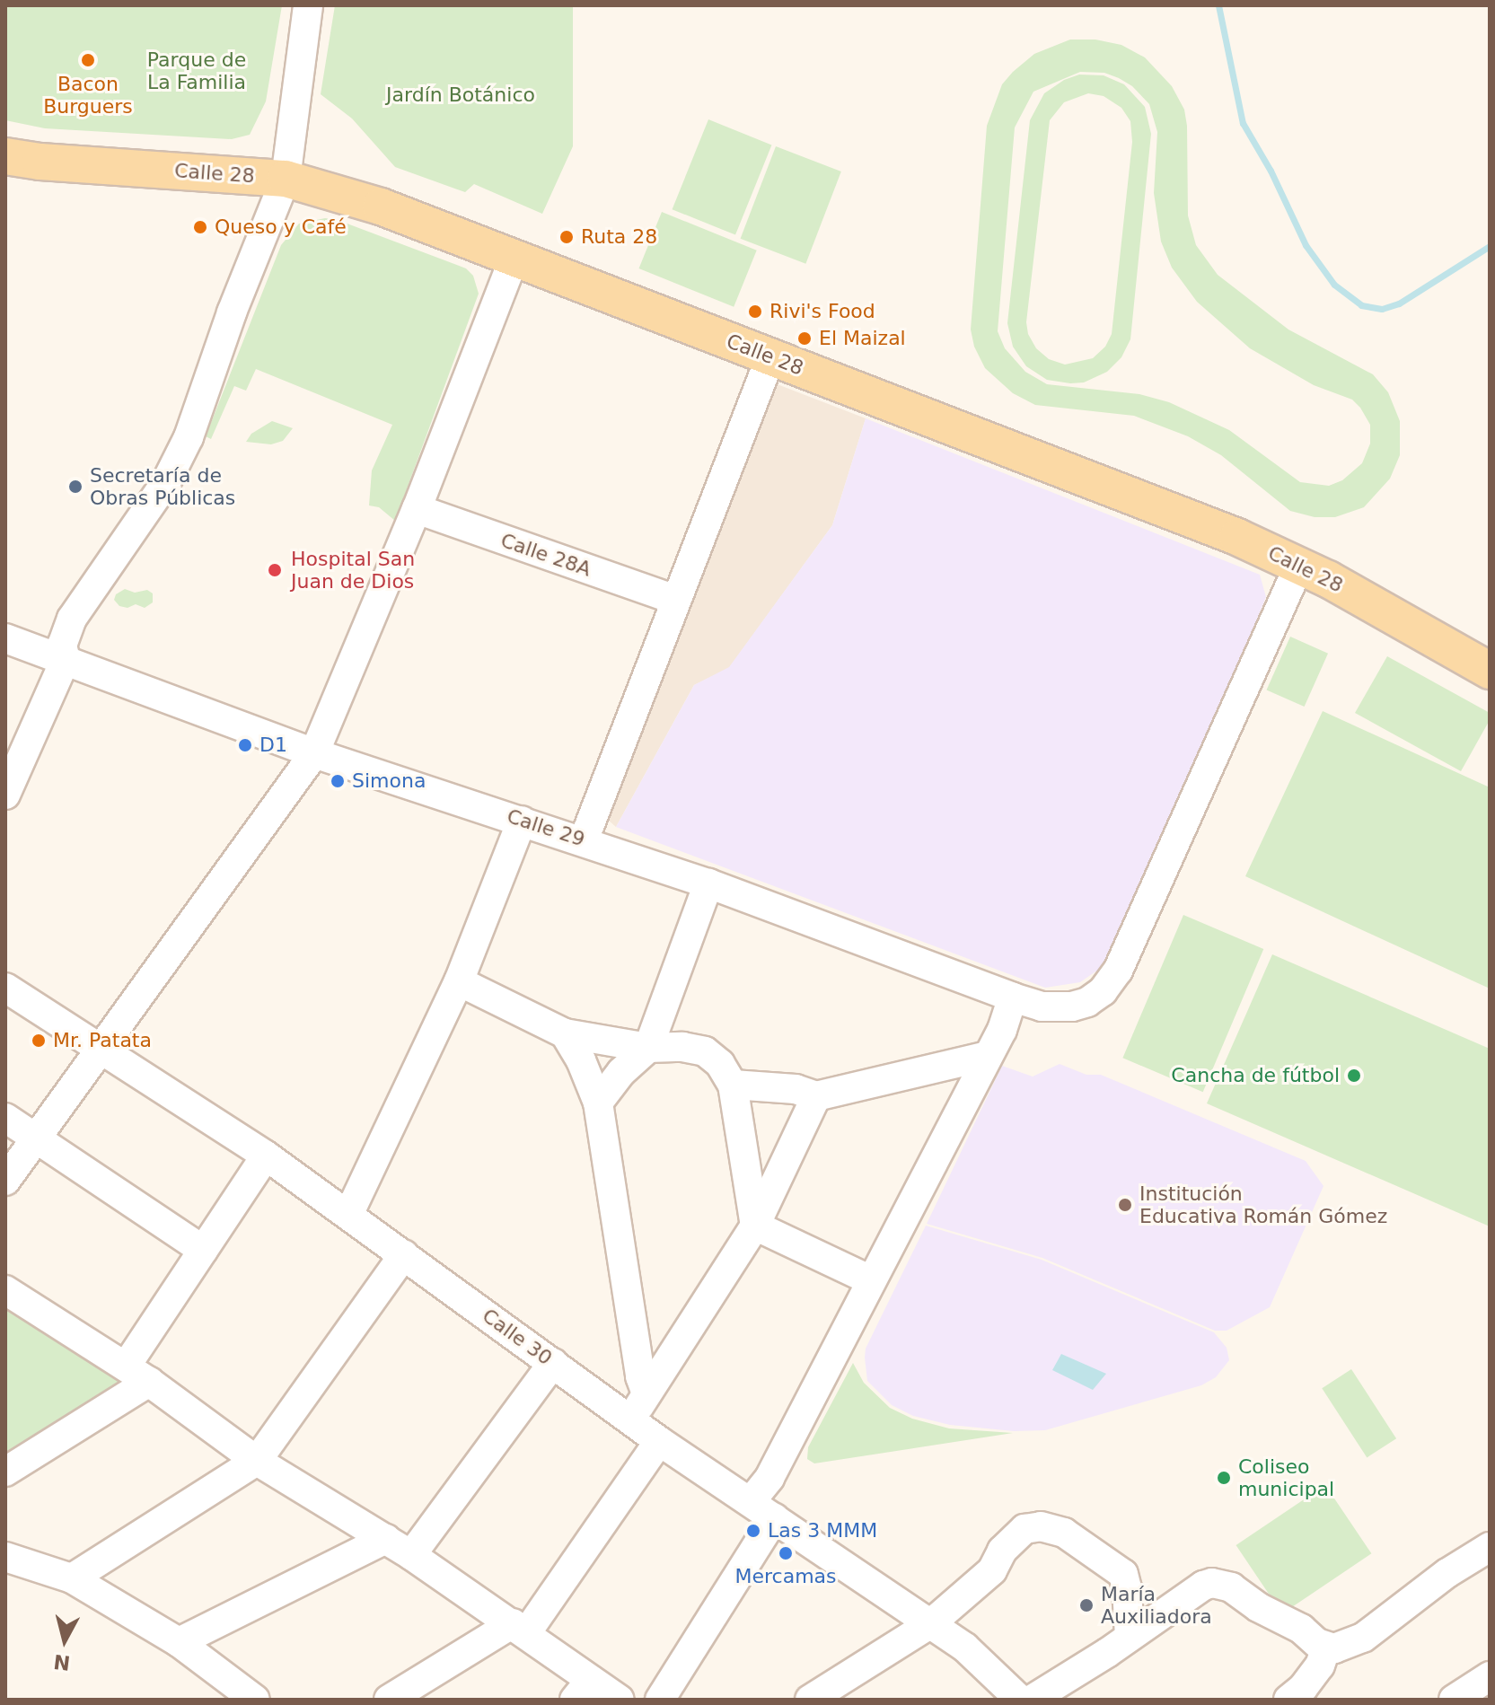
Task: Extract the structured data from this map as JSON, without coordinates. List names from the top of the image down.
{
  "streets": {
    "main road": ["Calle 28"],
    "street": ["Calle 28A", "Calle 29", "Calle 30"]
  },
  "crossings": [
    ["Calle 28", "Calle 29"]
  ],
  "parks": ["Parque de La Familia", "Jardín Botánico"],
  "places": [
    "Bacon Burguers",
    "Queso y Café",
    "Ruta 28",
    "Rivi's Food",
    "El Maizal",
    "Secretaría de Obras Públicas",
    "Hospital San Juan de Dios",
    "D1",
    "Simona",
    "Mr. Patata",
    "Cancha de fútbol",
    "Institución Educativa Román Gómez",
    "Coliseo municipal",
    "Las 3 MMM",
    "Mercamas",
    "María Auxiliadora"
  ],
  "north": "bottom"
}
